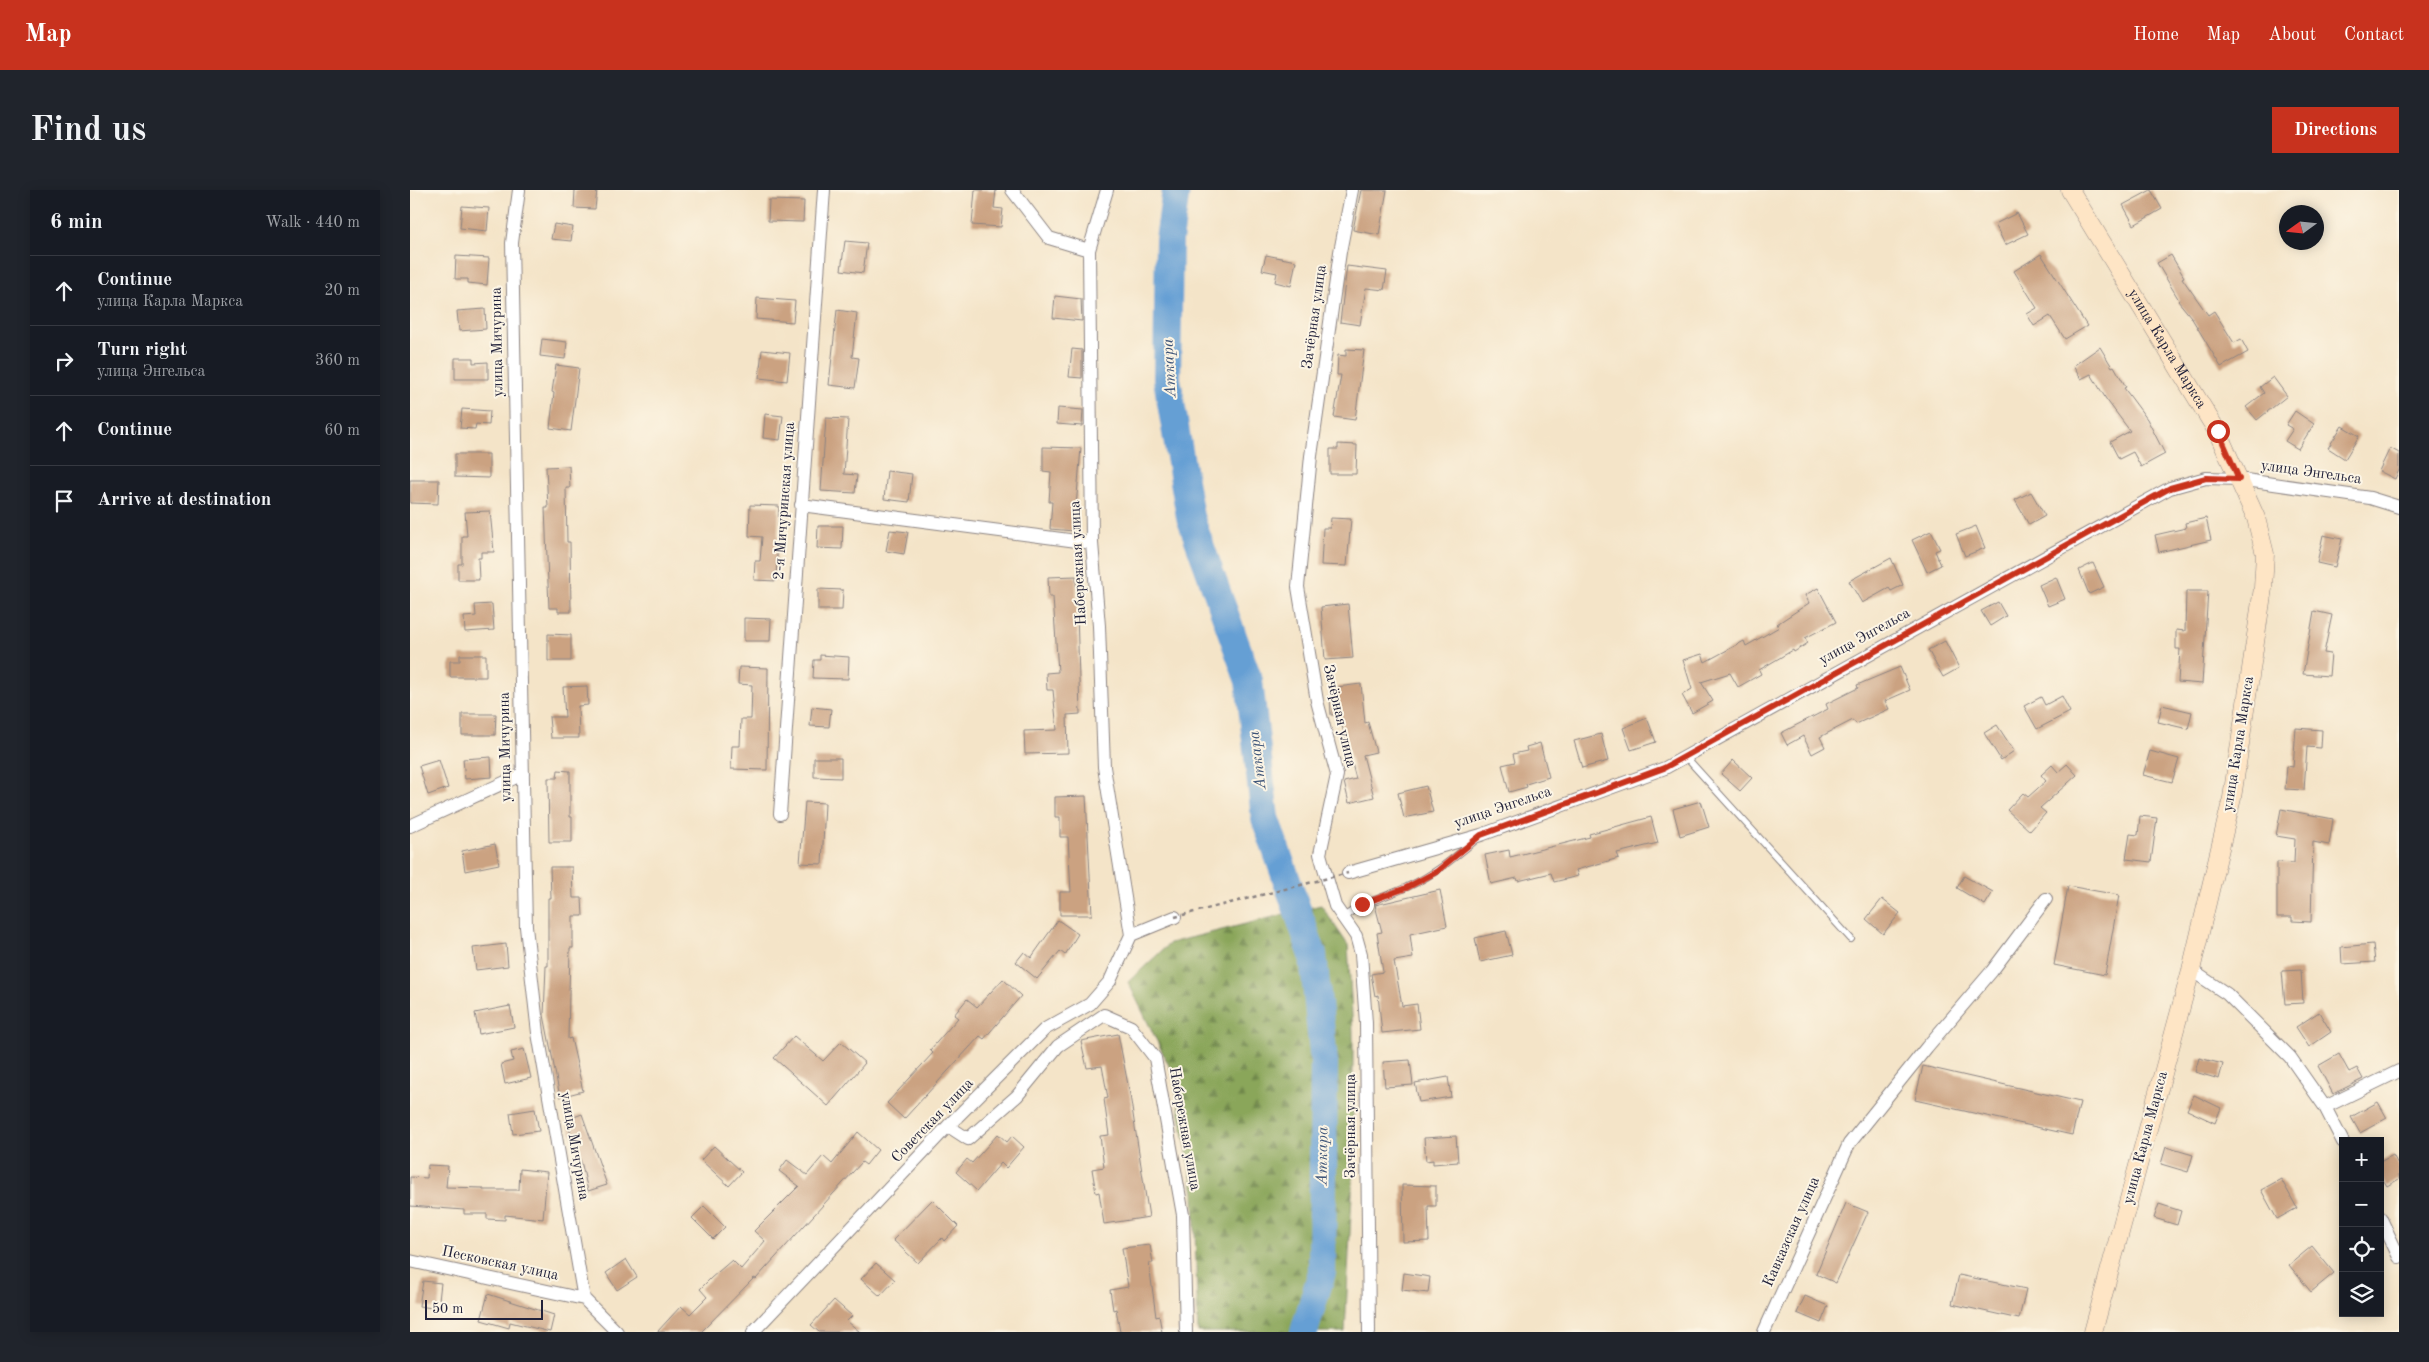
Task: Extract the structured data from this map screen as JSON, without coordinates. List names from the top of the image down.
{
  "streets": {
    "street": [
      "Зачёрная улица",
      "улица Мичурина",
      "улица Карла Маркса",
      "улица Энгельса",
      "2-я Мичуринская улица",
      "Набережная улица",
      "Советская улица",
      "Кавказская улица",
      "Песковская улица"
    ]
  },
  "crossings": [
    ["улица Мичурина", "Песковская улица"],
    ["улица Карла Маркса", "улица Энгельса"],
    ["Набережная улица", "Советская улица"]
  ],
  "water": ["Аткара"],
  "scale_bar": "50 m",
  "north": "left",
  "page": {
    "header": "Map",
    "nav": [
      "Home",
      "Map",
      "About",
      "Contact"
    ],
    "buttons": "Directions",
    "title": "Find us",
    "heading": ["6 min", "Walk · 440 m"],
    "list": [
      ["Continue", "улица Карла Маркса", "20 m"],
      ["Turn right", "улица Энгельса", "360 m"],
      ["Continue", "60 m"],
      "Arrive at destination"
    ],
    "map_buttons": ["+", "−"],
    "scale": "50 m"
  }
}
